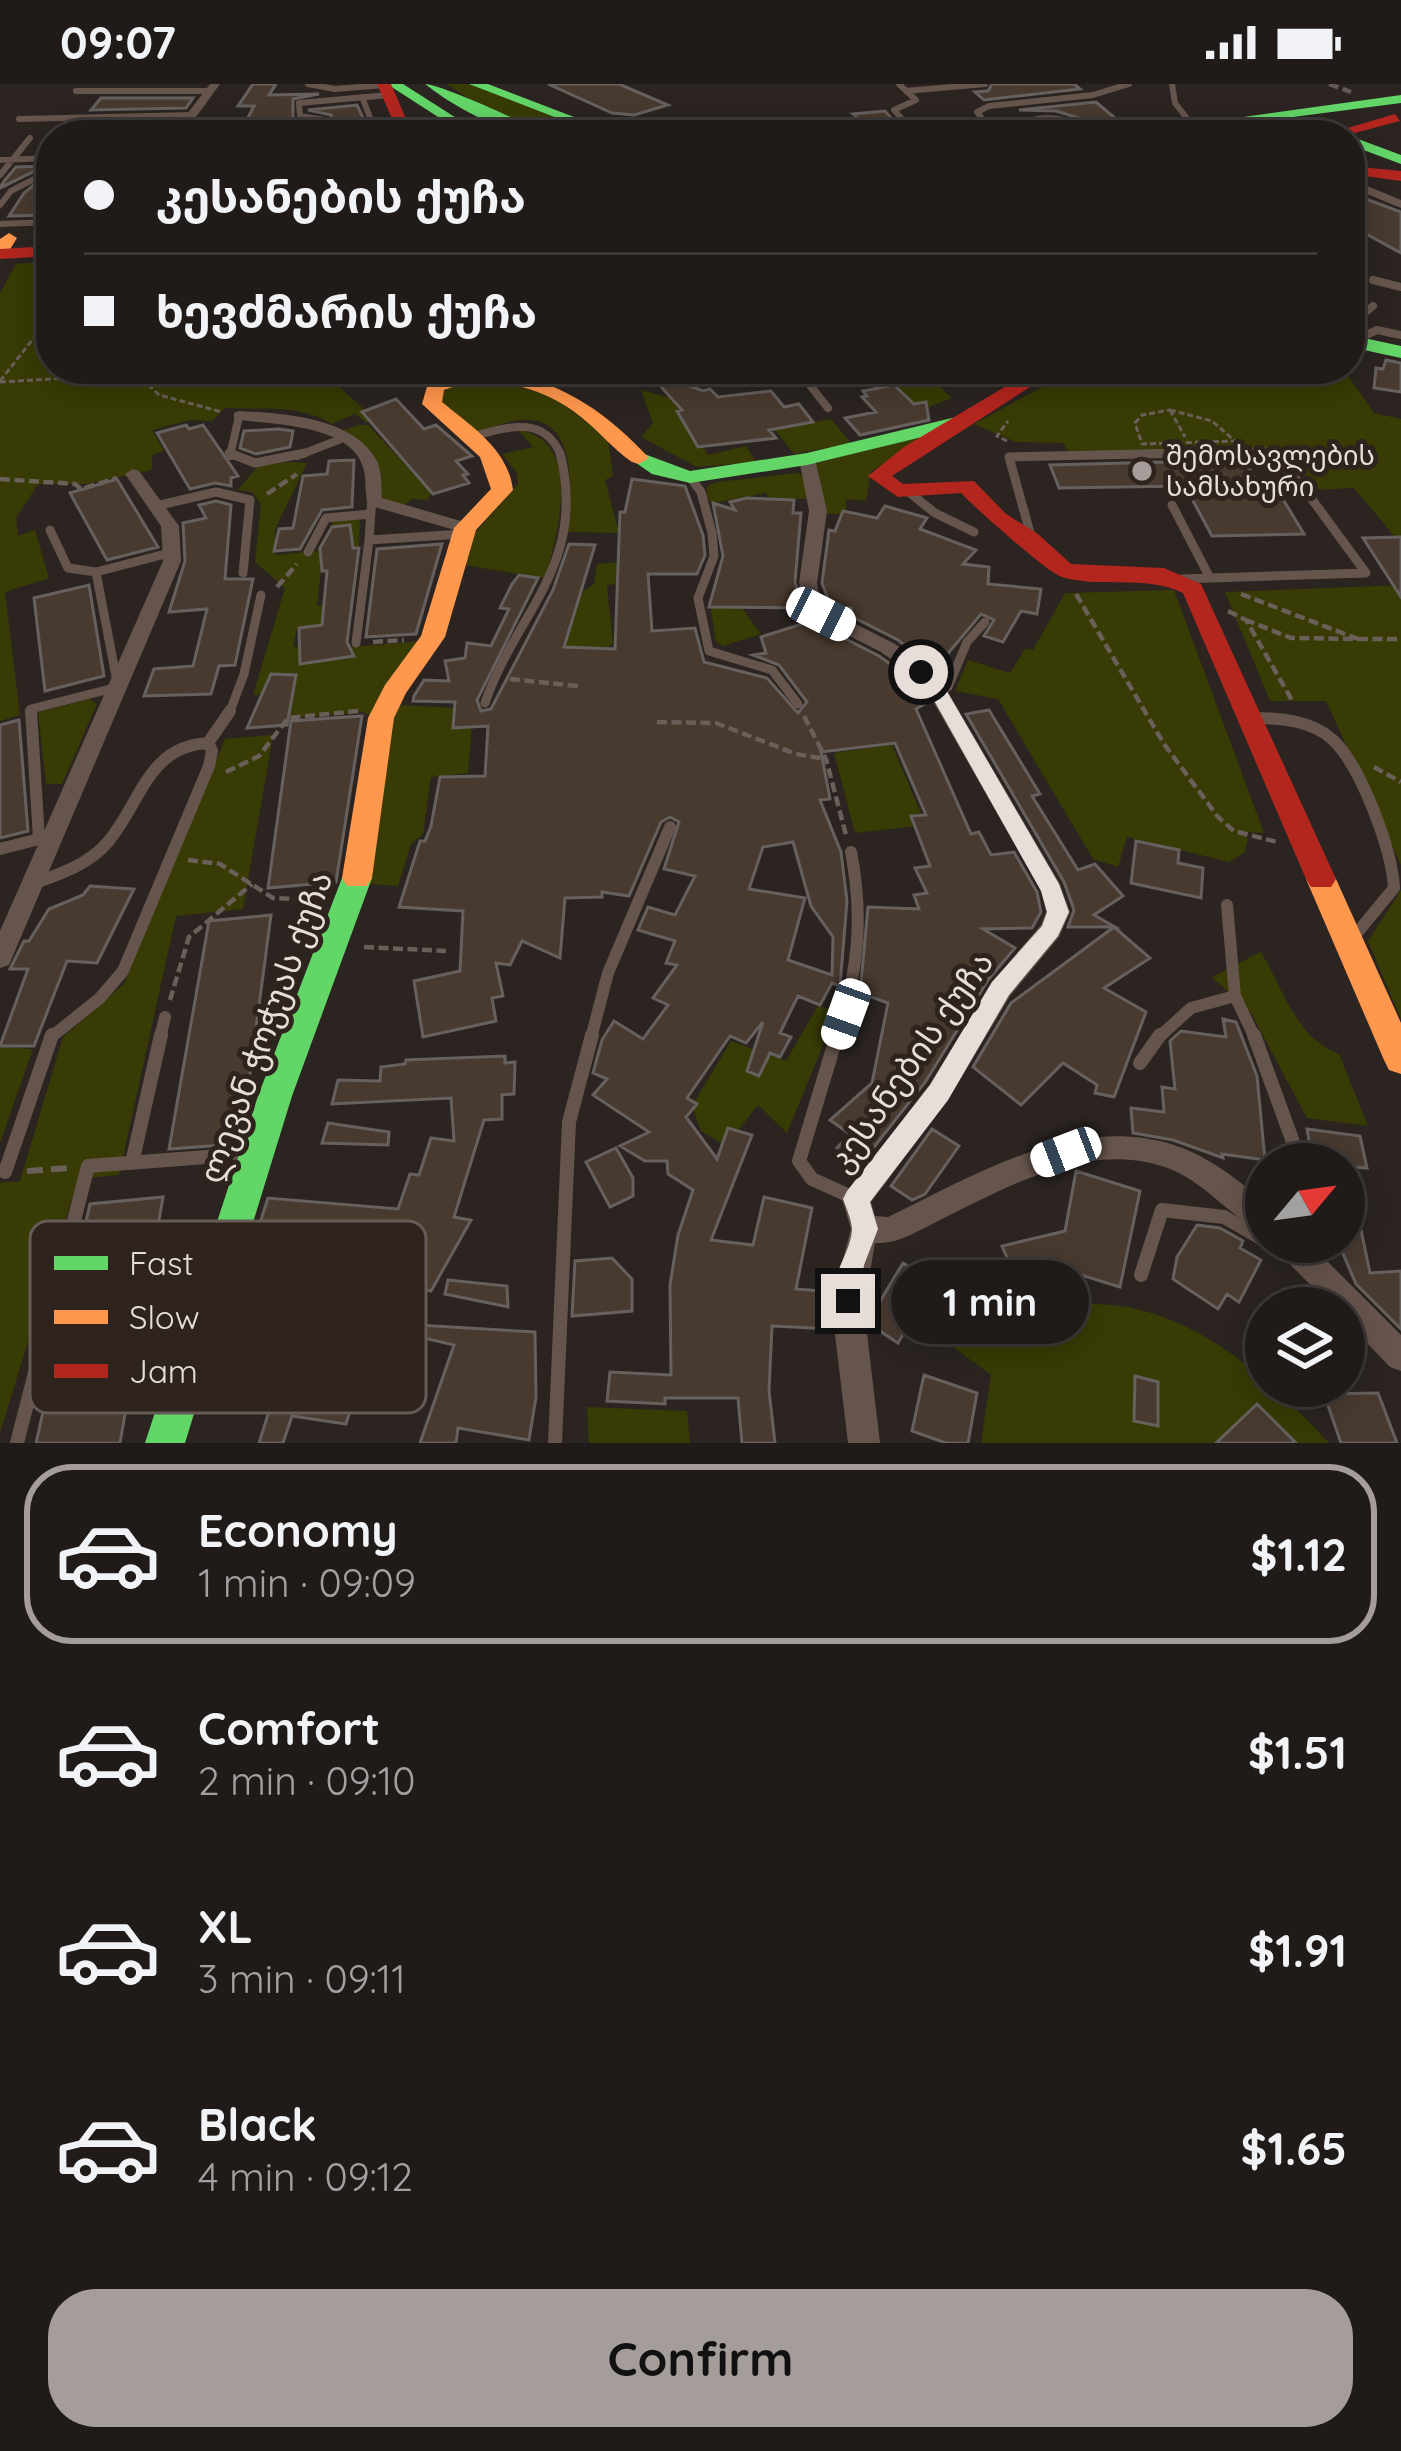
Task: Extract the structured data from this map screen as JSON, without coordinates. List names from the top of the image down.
{
  "streets": {
    "street": ["ლევან ჭოჭუას ქუჩა", "კესანების ქუჩა"]
  },
  "places": ["შემოსავლების სამსახური"],
  "legend": ["Fast", "Slow", "Jam"],
  "north": "top right",
  "page": {
    "status": "09:07",
    "banner": ["კესანების ქუჩა", "ხევძმარის ქუჩა"],
    "bubble": "1 min",
    "list": [
      {
        "name": "Economy",
        "note": "1 min · 09:09",
        "value": "$1.12"
      },
      {
        "name": "Comfort",
        "note": "2 min · 09:10",
        "value": "$1.51"
      },
      {
        "name": "XL",
        "note": "3 min · 09:11",
        "value": "$1.91"
      },
      {
        "name": "Black",
        "note": "4 min · 09:12",
        "value": "$1.65"
      }
    ],
    "buttons": "Confirm"
  }
}
